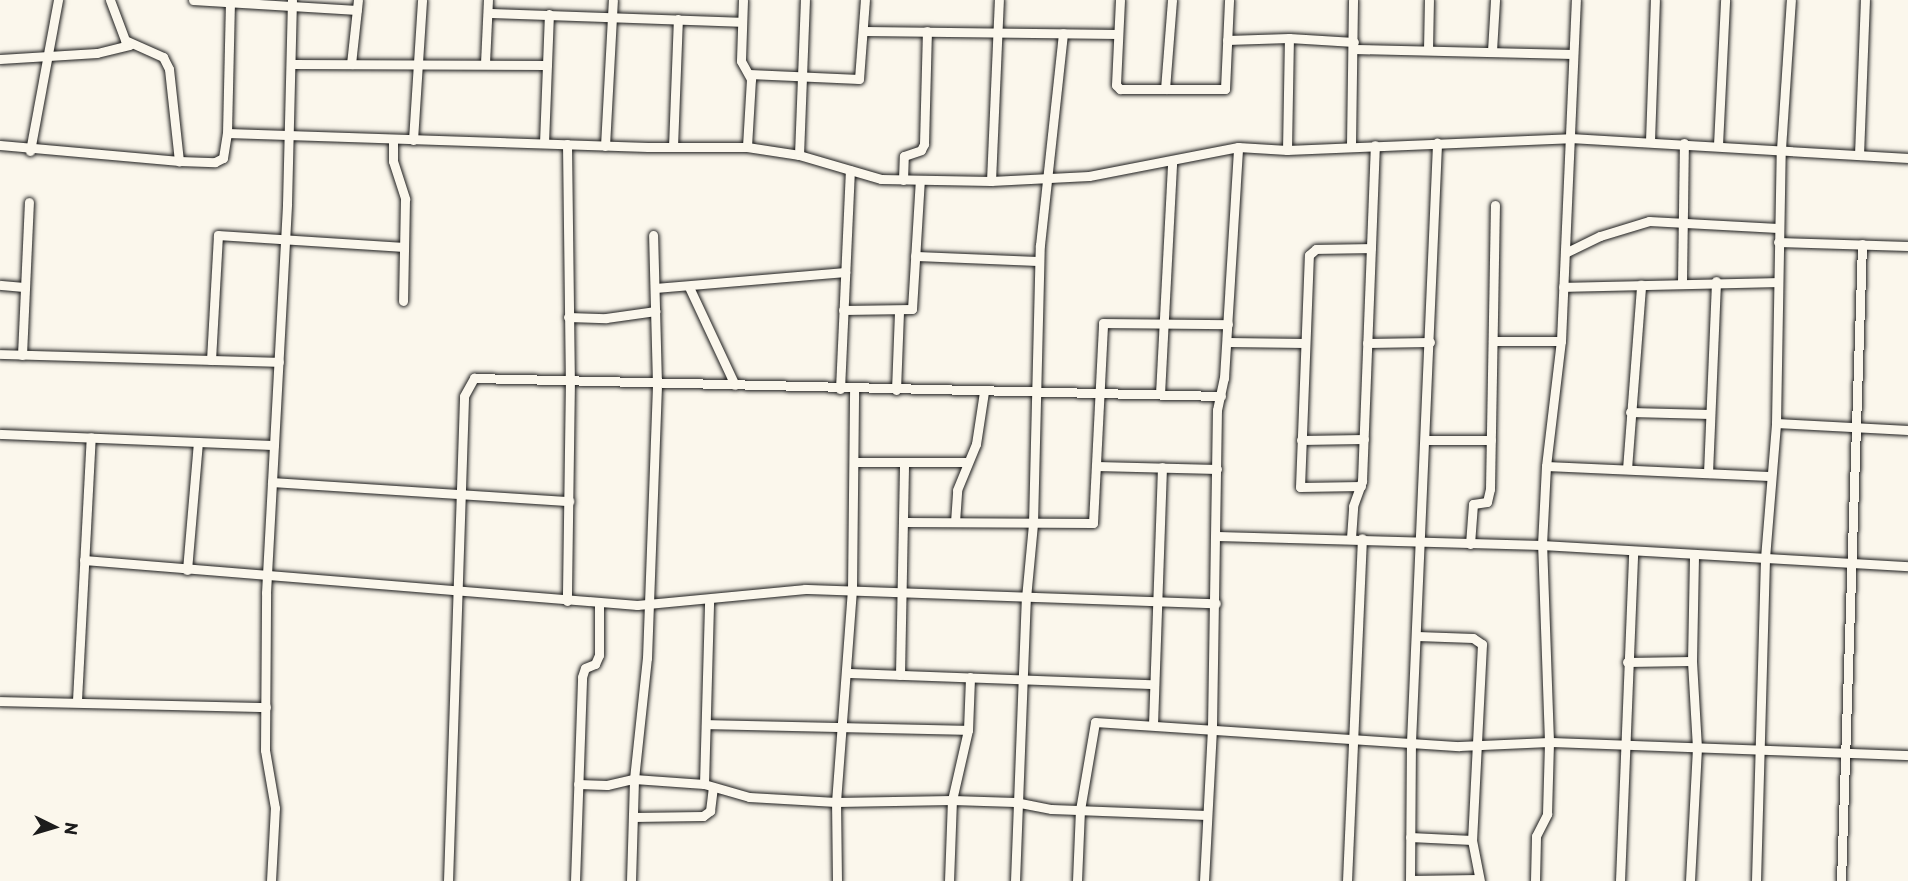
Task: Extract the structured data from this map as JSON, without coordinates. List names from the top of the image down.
{
  "north": "right"
}
